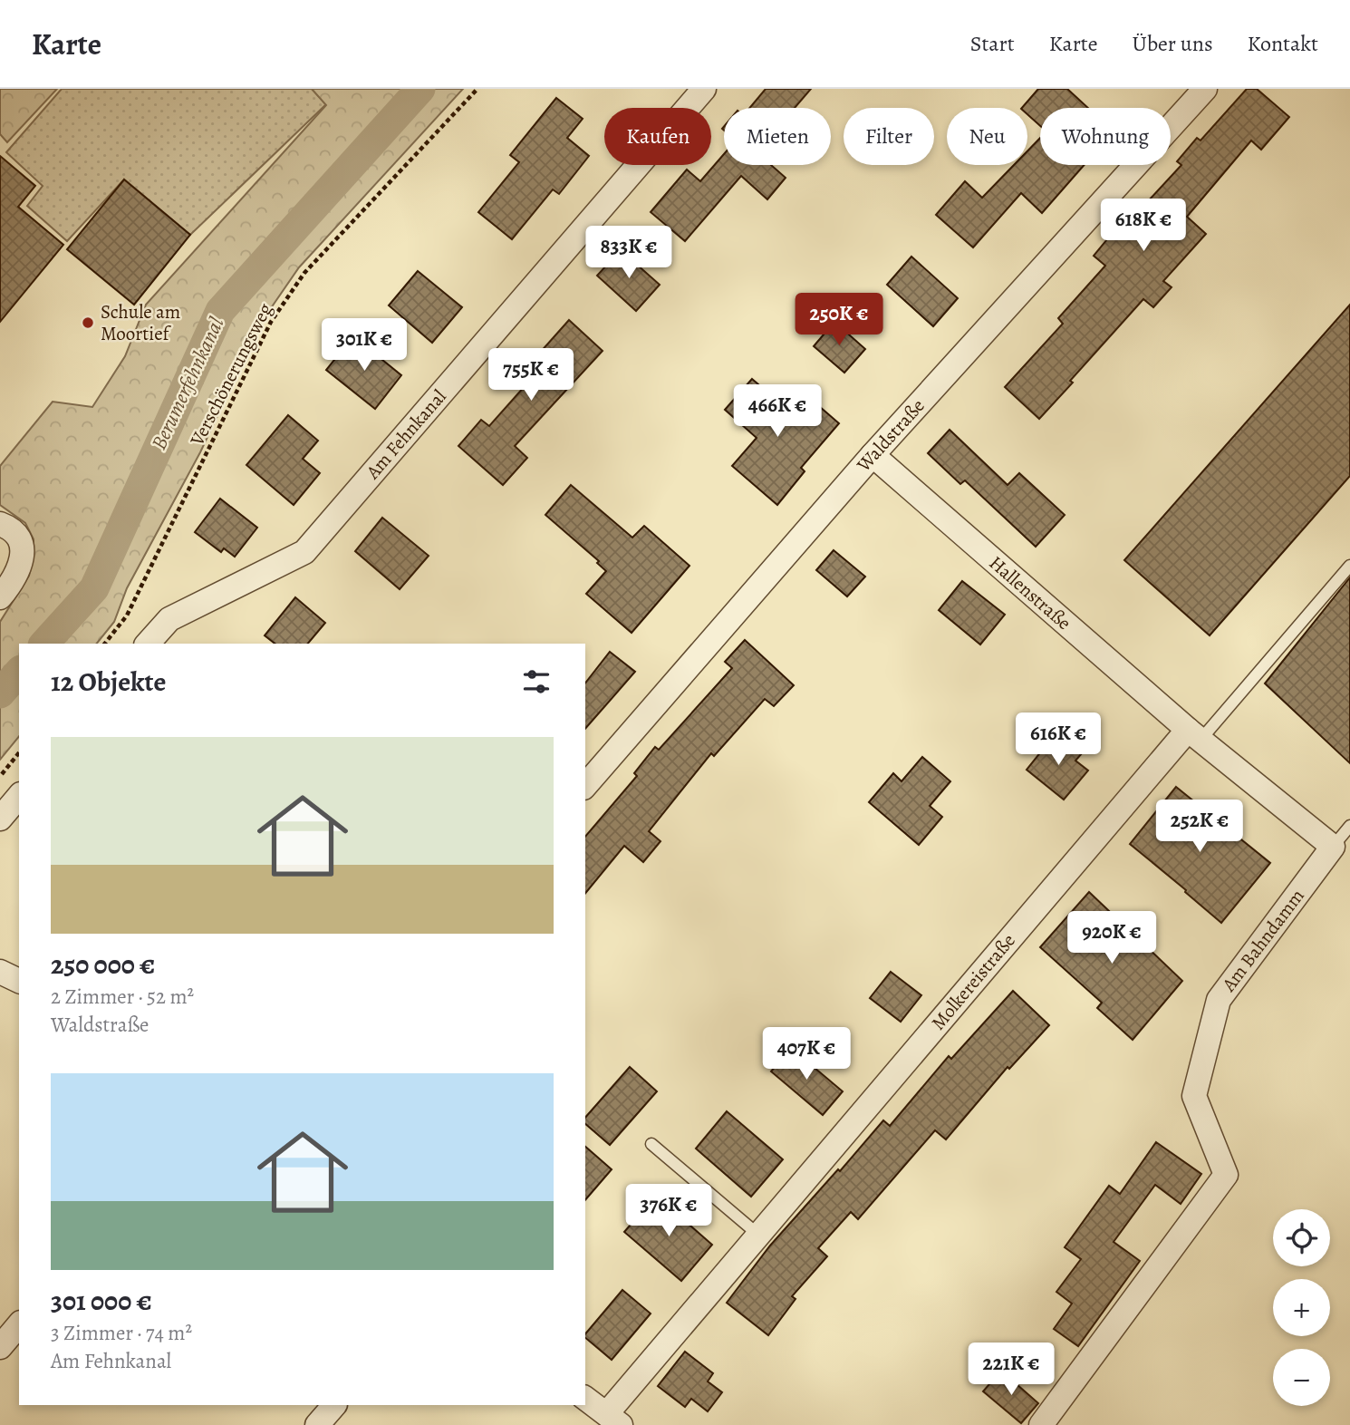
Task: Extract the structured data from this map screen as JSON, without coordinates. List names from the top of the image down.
{
  "streets": {
    "street": [
      "Am Fehnkanal",
      "Waldstraße",
      "Hallenstraße",
      "Am Bahndamm",
      "Molkereistraße"
    ],
    "path": ["Verschönerungsweg"]
  },
  "crossings": [
    ["Waldstraße", "Hallenstraße"],
    ["Hallenstraße", "Molkereistraße"]
  ],
  "water": ["Berumerfehnkanal"],
  "places": ["Schule am Moortief"],
  "page": {
    "header": "Karte",
    "nav": [
      "Start",
      "Karte",
      "Über uns",
      "Kontakt"
    ],
    "chip": [
      "Kaufen",
      "Mieten",
      "Filter",
      "Neu",
      "Wohnung"
    ],
    "price": [
      "618K €",
      "833K €",
      "250K €",
      "301K €",
      "755K €",
      "466K €",
      "616K €",
      "252K €",
      "920K €",
      "407K €",
      "376K €",
      "221K €"
    ],
    "heading": "12 Objekte",
    "list": [
      {
        "name": "250 000 €",
        "note": "2 Zimmer · 52 m² · Waldstraße"
      },
      {
        "name": "301 000 €",
        "note": "3 Zimmer · 74 m² · Am Fehnkanal"
      }
    ],
    "map_buttons": ["+", "−"]
  }
}
